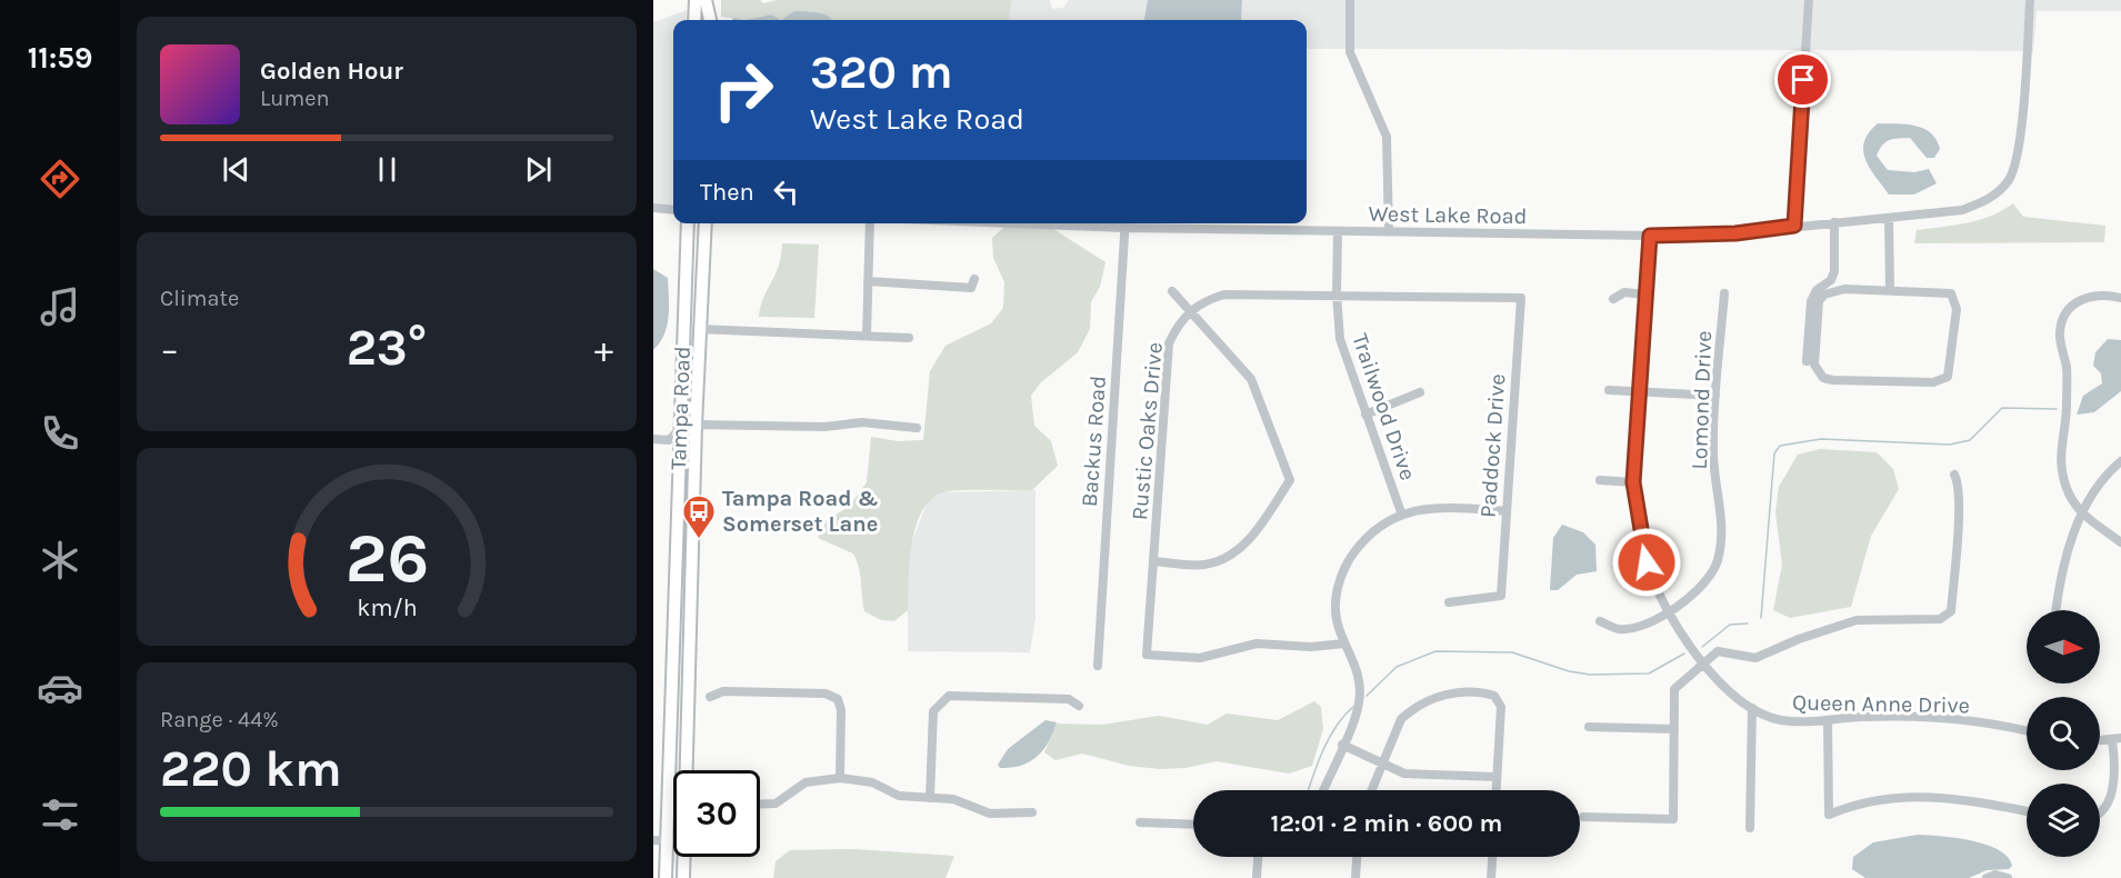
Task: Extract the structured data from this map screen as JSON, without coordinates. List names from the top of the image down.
{
  "streets": {
    "main road": ["Tampa Road"],
    "street": [
      "West Lake Road",
      "Lomond Drive",
      "Trailwood Drive",
      "Rustic Oaks Drive",
      "Backus Road",
      "Paddock Drive",
      "Queen Anne Drive"
    ]
  },
  "crossings": [
    ["West Lake Road", "Trailwood Drive"],
    ["West Lake Road", "Backus Road"],
    ["West Lake Road", "Queen Anne Drive"],
    ["Lomond Drive", "Queen Anne Drive"],
    ["Trailwood Drive", "Rustic Oaks Drive"],
    ["Rustic Oaks Drive", "Paddock Drive"]
  ],
  "places": {
    "bus stop": ["Tampa Road & Somerset Lane"]
  },
  "north": "right",
  "page": {
    "tabs": "11:59",
    "turn": ["320 m", "West Lake Road"],
    "song": ["Golden Hour", "Lumen"],
    "then": "Then",
    "tile": [
      "Climate",
      ["Range · 44%", "220 km"]
    ],
    "heat": ["−", "23°", "+"],
    "limit": "30",
    "trip": "12:01 · 2 min · 600 m",
    "gauge": ["26", "km/h"]
  }
}
